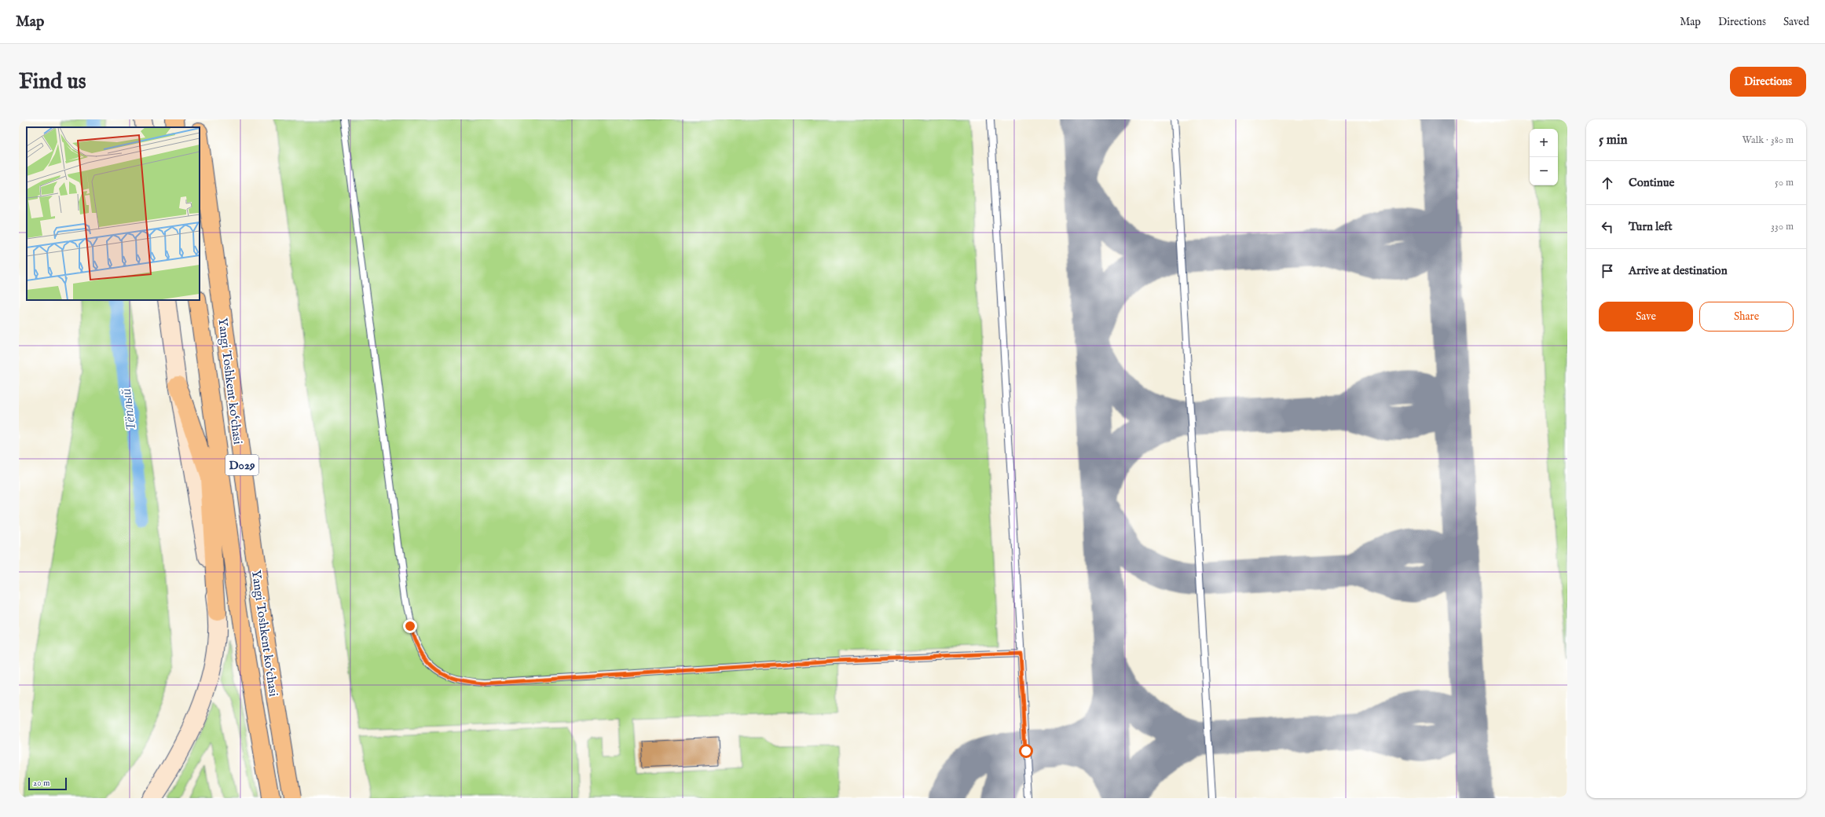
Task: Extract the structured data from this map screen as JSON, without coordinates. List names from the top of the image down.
{
  "streets": {
    "highway": ["Yangi Toshkent ko‘chasi", "D029"]
  },
  "water": ["Тёплый"],
  "scale_bar": "20 m",
  "page": {
    "header": "Map",
    "nav": ["Map", "Directions", "Saved"],
    "buttons": [
      "Directions",
      ["Save", "Share"]
    ],
    "title": "Find us",
    "heading": ["5 min", "Walk · 380 m"],
    "map_buttons": ["+", "−"],
    "list": [
      ["Continue", "50 m"],
      ["Turn left", "330 m"],
      "Arrive at destination"
    ],
    "scale": "20 m"
  }
}
